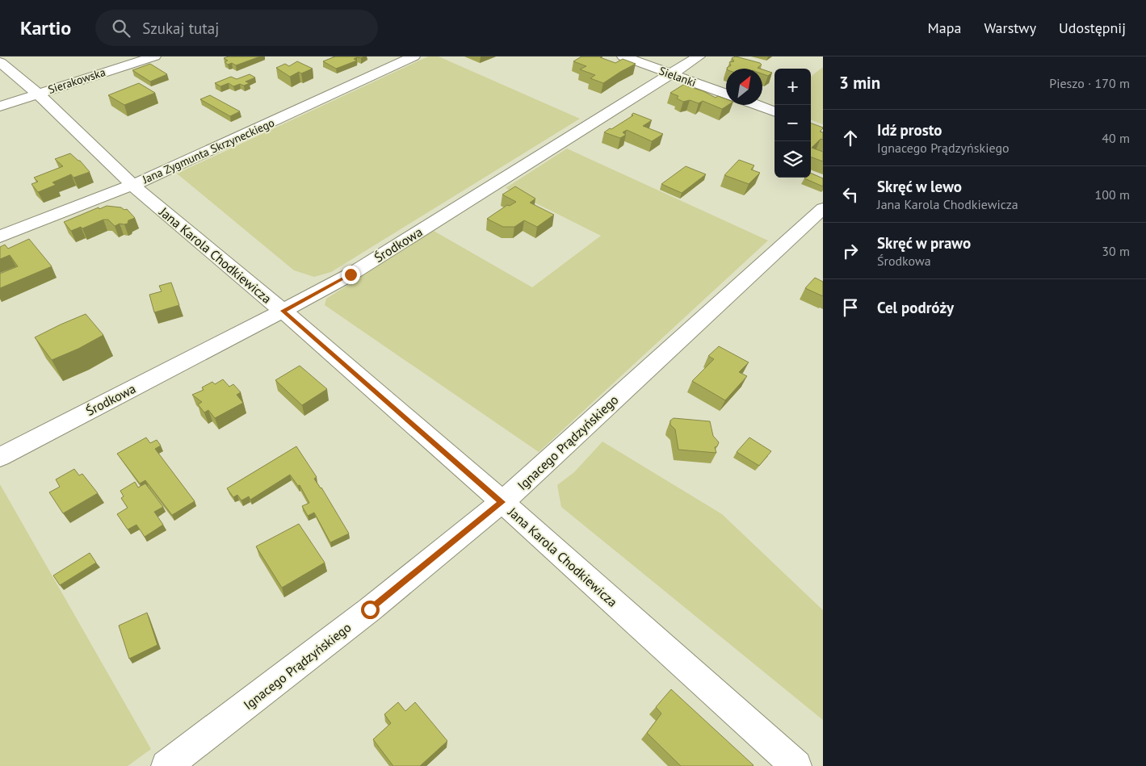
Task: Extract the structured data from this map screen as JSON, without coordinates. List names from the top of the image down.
{
  "streets": {
    "street": [
      "Sielanki",
      "Sierakowska",
      "Jana Zygmunta Skrzyneckiego",
      "Środkowa",
      "Jana Karola Chodkiewicza",
      "Ignacego Prądzyńskiego"
    ]
  },
  "crossings": [
    ["Sielanki", "Środkowa"],
    ["Sierakowska", "Jana Karola Chodkiewicza"],
    ["Jana Zygmunta Skrzyneckiego", "Jana Karola Chodkiewicza"],
    ["Środkowa", "Jana Karola Chodkiewicza"],
    ["Jana Karola Chodkiewicza", "Ignacego Prądzyńskiego"]
  ],
  "north": "top right",
  "page": {
    "header": "Kartio",
    "search": "Szukaj tutaj",
    "nav": ["Mapa", "Warstwy", "Udostępnij"],
    "heading": ["3 min", "Pieszo · 170 m"],
    "map_buttons": ["+", "−"],
    "list": [
      ["Idź prosto", "Ignacego Prądzyńskiego", "40 m"],
      ["Skręć w lewo", "Jana Karola Chodkiewicza", "100 m"],
      ["Skręć w prawo", "Środkowa", "30 m"],
      "Cel podróży"
    ]
  }
}
